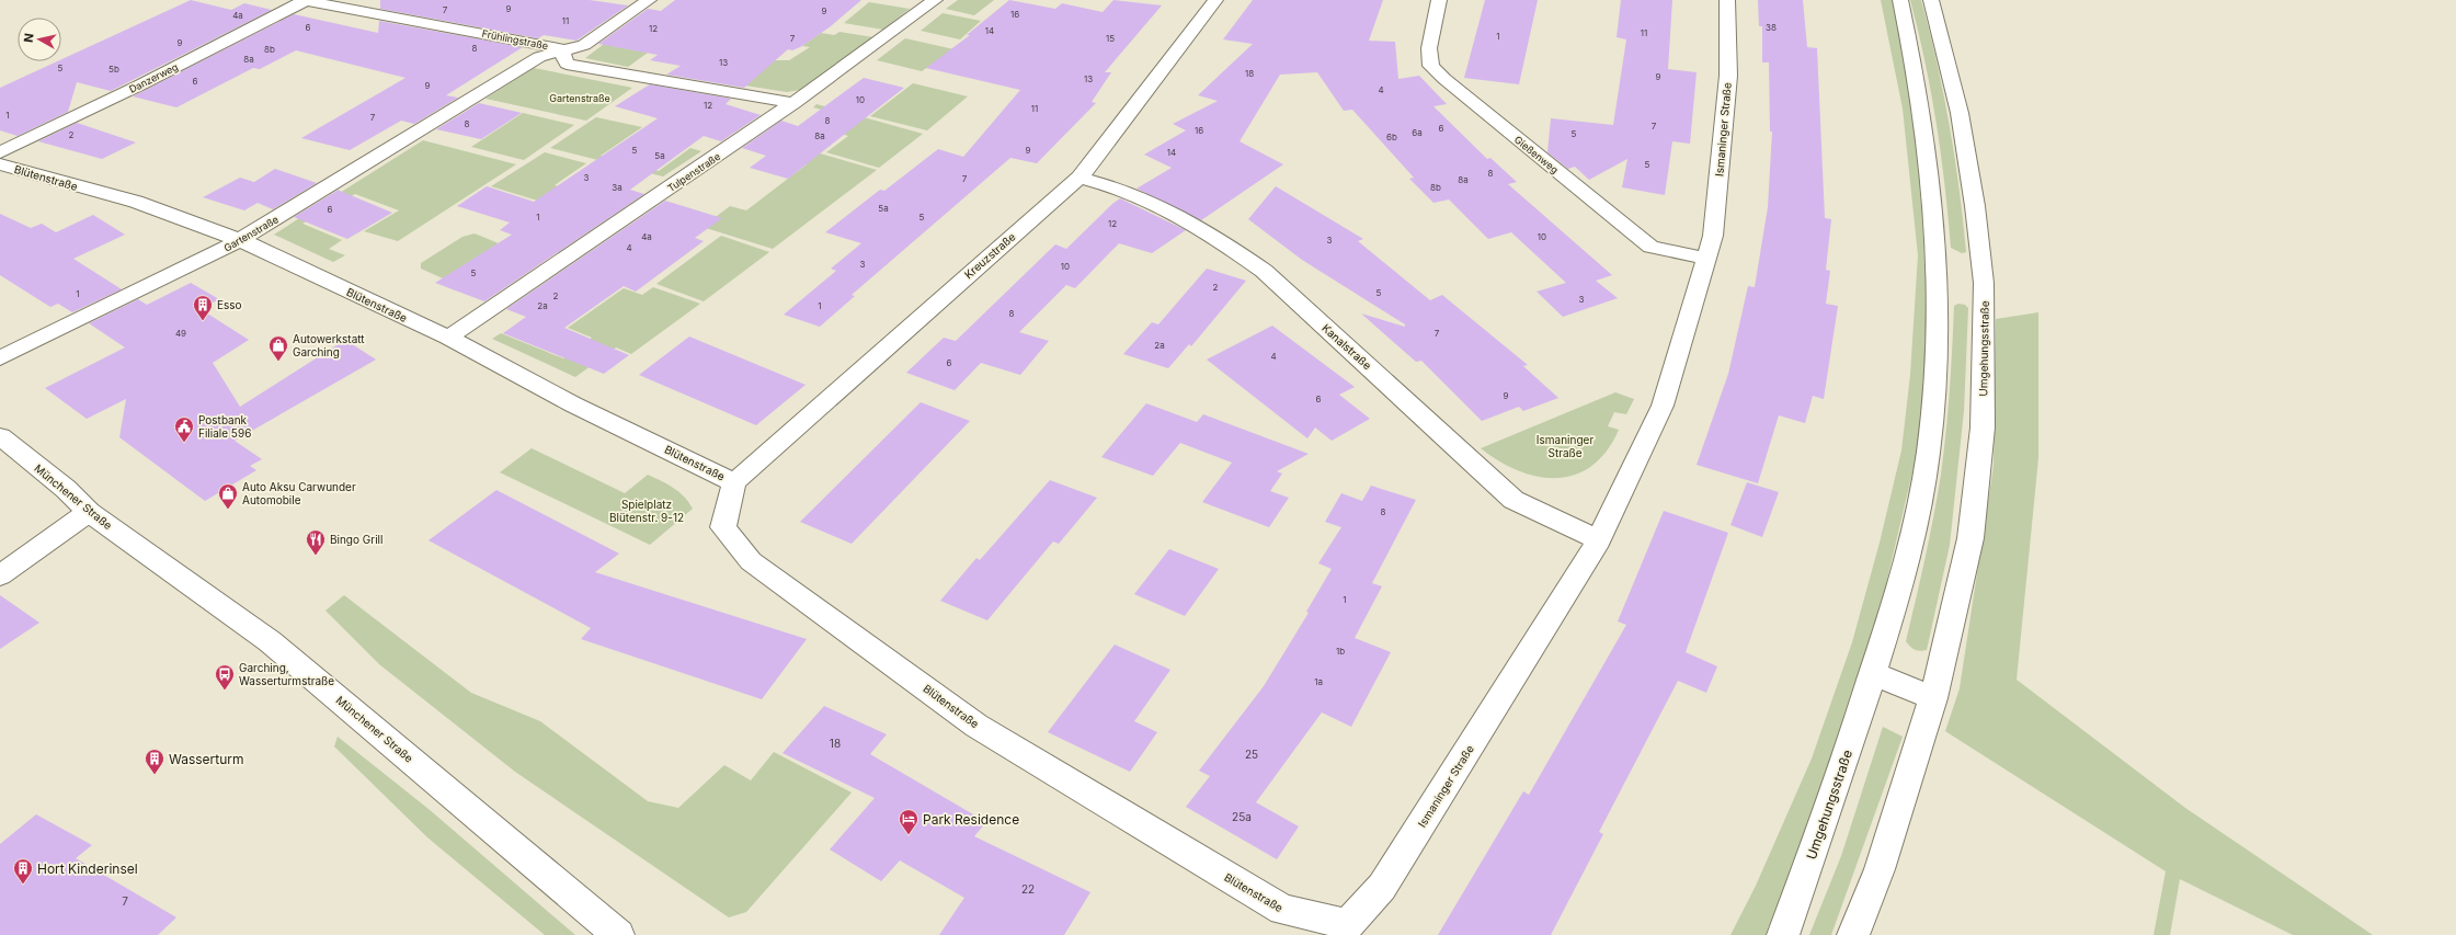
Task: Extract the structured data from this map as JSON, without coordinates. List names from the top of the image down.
{
  "streets": {
    "street": [
      "Frühlingstraße",
      "Danzerweg",
      "Ismaninger Straße",
      "Gießenweg",
      "Tulpenstraße",
      "Blütenstraße",
      "Gartenstraße",
      "Kreuzstraße",
      "Kanalstraße",
      "Umgehungsstraße",
      "Münchener Straße"
    ]
  },
  "crossings": [
    ["Frühlingstraße", "Danzerweg"],
    ["Frühlingstraße", "Tulpenstraße"],
    ["Frühlingstraße", "Gartenstraße"],
    ["Ismaninger Straße", "Gießenweg"],
    ["Ismaninger Straße", "Blütenstraße"],
    ["Ismaninger Straße", "Kanalstraße"],
    ["Tulpenstraße", "Blütenstraße"],
    ["Blütenstraße", "Gartenstraße"],
    ["Blütenstraße", "Kreuzstraße"],
    ["Kreuzstraße", "Kanalstraße"]
  ],
  "parks": ["Gartenstraße", "Ismaninger Straße", "Spielplatz Blütenstr. 9-12"],
  "places": {
    "building": ["Esso", "Wasserturm", "Hort Kinderinsel"],
    "shop": ["Autowerkstatt Garching", "Auto Aksu Carwunder Automobile"],
    "public building": ["Postbank Filiale 596"],
    "restaurant": ["Bingo Grill"],
    "bus stop": ["Garching, Wasserturmstraße"],
    "hotel": ["Park Residence"]
  },
  "house_numbers": [
    "9",
    "7",
    "9",
    "16",
    "4a",
    "11",
    "6",
    "38",
    "12",
    "14",
    "11",
    "1",
    "7",
    "15",
    "9",
    "8",
    "8b",
    "8a",
    "13",
    "5",
    "5b",
    "18",
    "9",
    "13",
    "6",
    "9",
    "4",
    "10",
    "12",
    "11",
    "1",
    "7",
    "8",
    "8",
    "7",
    "6",
    "16",
    "6a",
    "5",
    "2",
    "8a",
    "6b",
    "5",
    "9",
    "14",
    "5a",
    "5",
    "8",
    "3",
    "7",
    "8a",
    "3a",
    "8b",
    "5a",
    "6",
    "1",
    "5",
    "12",
    "4a",
    "10",
    "3",
    "4",
    "3",
    "10",
    "5",
    "2",
    "5",
    "1",
    "2",
    "3",
    "2a",
    "1",
    "8",
    "49",
    "7",
    "2a",
    "4",
    "6",
    "9",
    "6",
    "8",
    "1",
    "1b",
    "1a",
    "18",
    "25",
    "25a",
    "22",
    "7"
  ],
  "north": "left"
}
